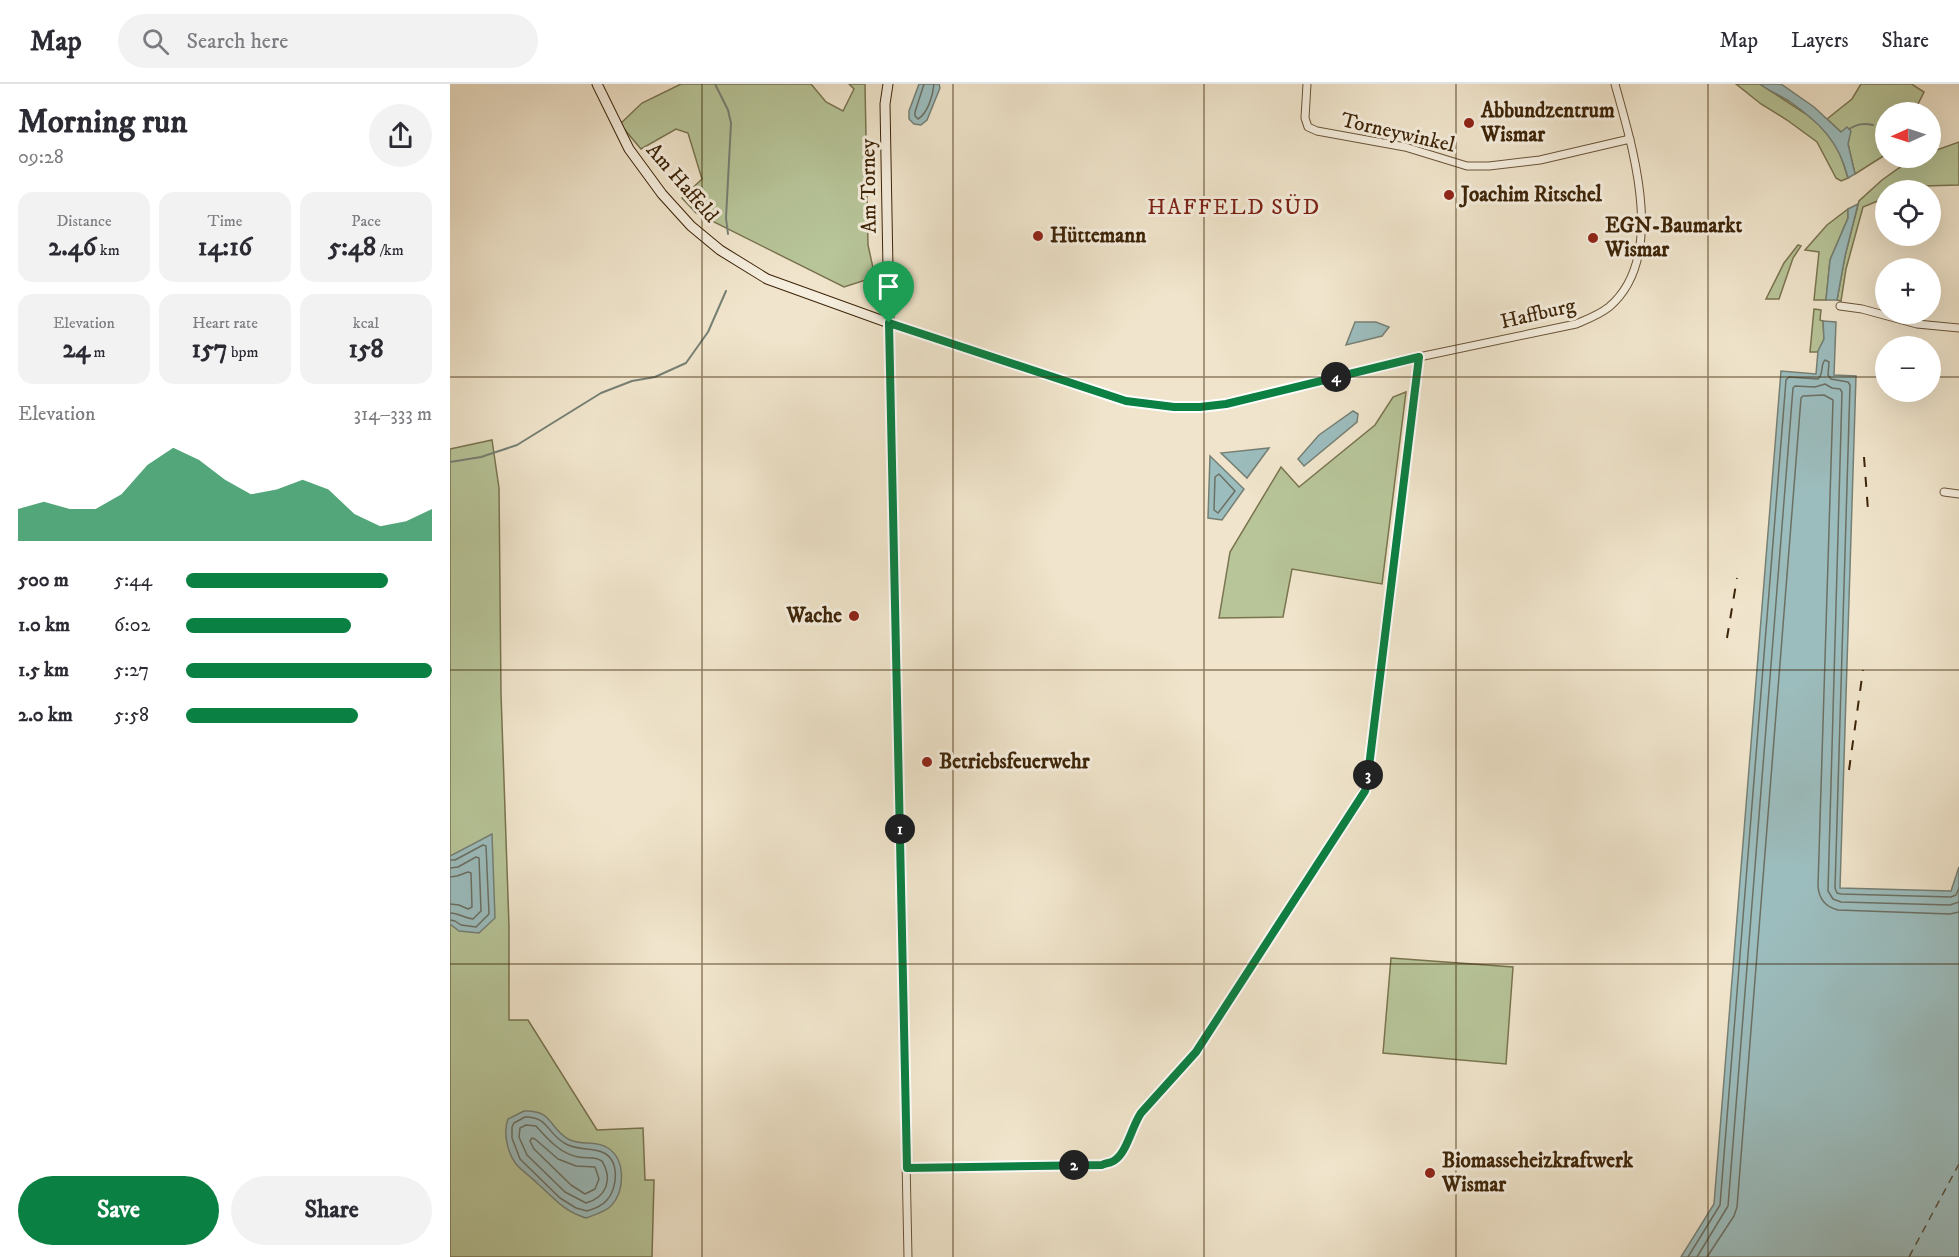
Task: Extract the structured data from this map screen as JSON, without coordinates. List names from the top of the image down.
{
  "streets": {
    "street": [
      "Torneywinkel",
      "Am Haffeld",
      "Am Torney",
      "Haffburg"
    ]
  },
  "crossings": [
    ["Torneywinkel", "Haffburg"],
    ["Am Haffeld", "Am Torney"],
    ["Am Haffeld", "Haffburg"],
    ["Am Torney", "Haffburg"]
  ],
  "districts": ["HAFFELD SÜD"],
  "places": [
    "Abbundzentrum Wismar",
    "Joachim Ritschel",
    "Hüttemann",
    "EGN-Baumarkt Wismar",
    "Wache",
    "Betriebsfeuerwehr",
    "Biomasseheizkraftwerk Wismar"
  ],
  "north": "left",
  "page": {
    "header": "Map",
    "search": "Search here",
    "nav": ["Map", "Layers", "Share"],
    "heading": ["Morning run", "09:28"],
    "map_buttons": ["+", "−"],
    "stats": [
      ["Distance", "2.46 km"],
      ["Time", "14:16"],
      ["Pace", "5:48 /km"],
      ["Elevation", "24 m"],
      ["Heart rate", "157 bpm"],
      ["kcal", "158"]
    ],
    "pins": [
      "4",
      "3",
      "1",
      "2"
    ],
    "chart": ["Elevation", "314–333 m"],
    "list": [
      {
        "name": "500 m",
        "note": "5:44"
      },
      {
        "name": "1.0 km",
        "note": "6:02"
      },
      {
        "name": "1.5 km",
        "note": "5:27"
      },
      {
        "name": "2.0 km",
        "note": "5:58"
      }
    ],
    "buttons": ["Save", "Share"]
  }
}
